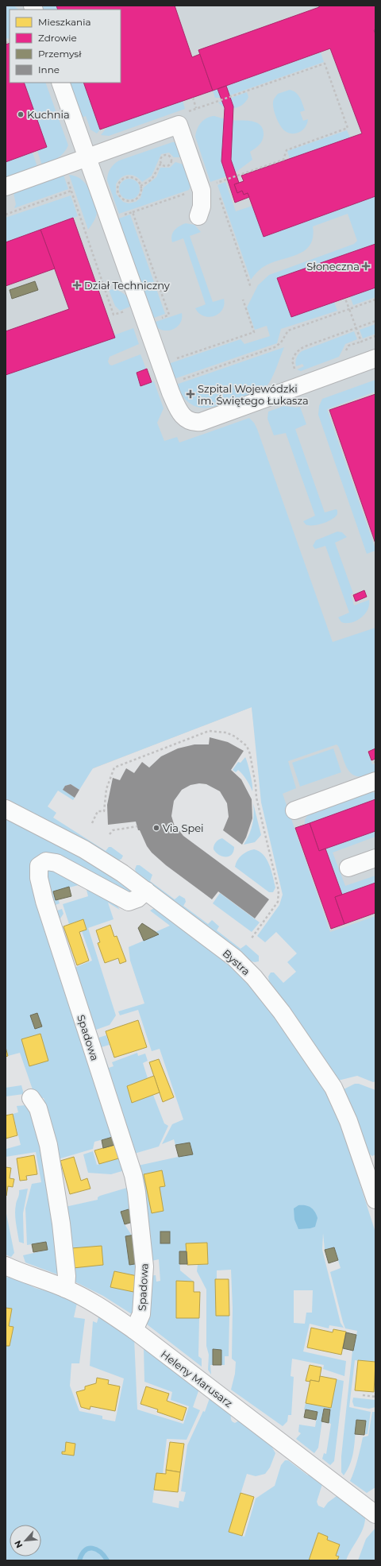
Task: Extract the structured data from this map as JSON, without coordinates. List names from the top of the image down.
{
  "streets": {
    "street": ["Bystra", "Spadowa", "Heleny Marusarz"]
  },
  "crossings": [
    ["Bystra", "Spadowa"],
    ["Spadowa", "Heleny Marusarz"]
  ],
  "places": {
    "other": ["Kuchnia", "Via Spei"],
    "health": ["Słoneczna", "Dział Techniczny", "Szpital Wojewódzki im. Świętego Łukasza"]
  },
  "legend": [
    "Mieszkania",
    "Zdrowie",
    "Przemysł",
    "Inne"
  ],
  "north": "bottom left"
}
